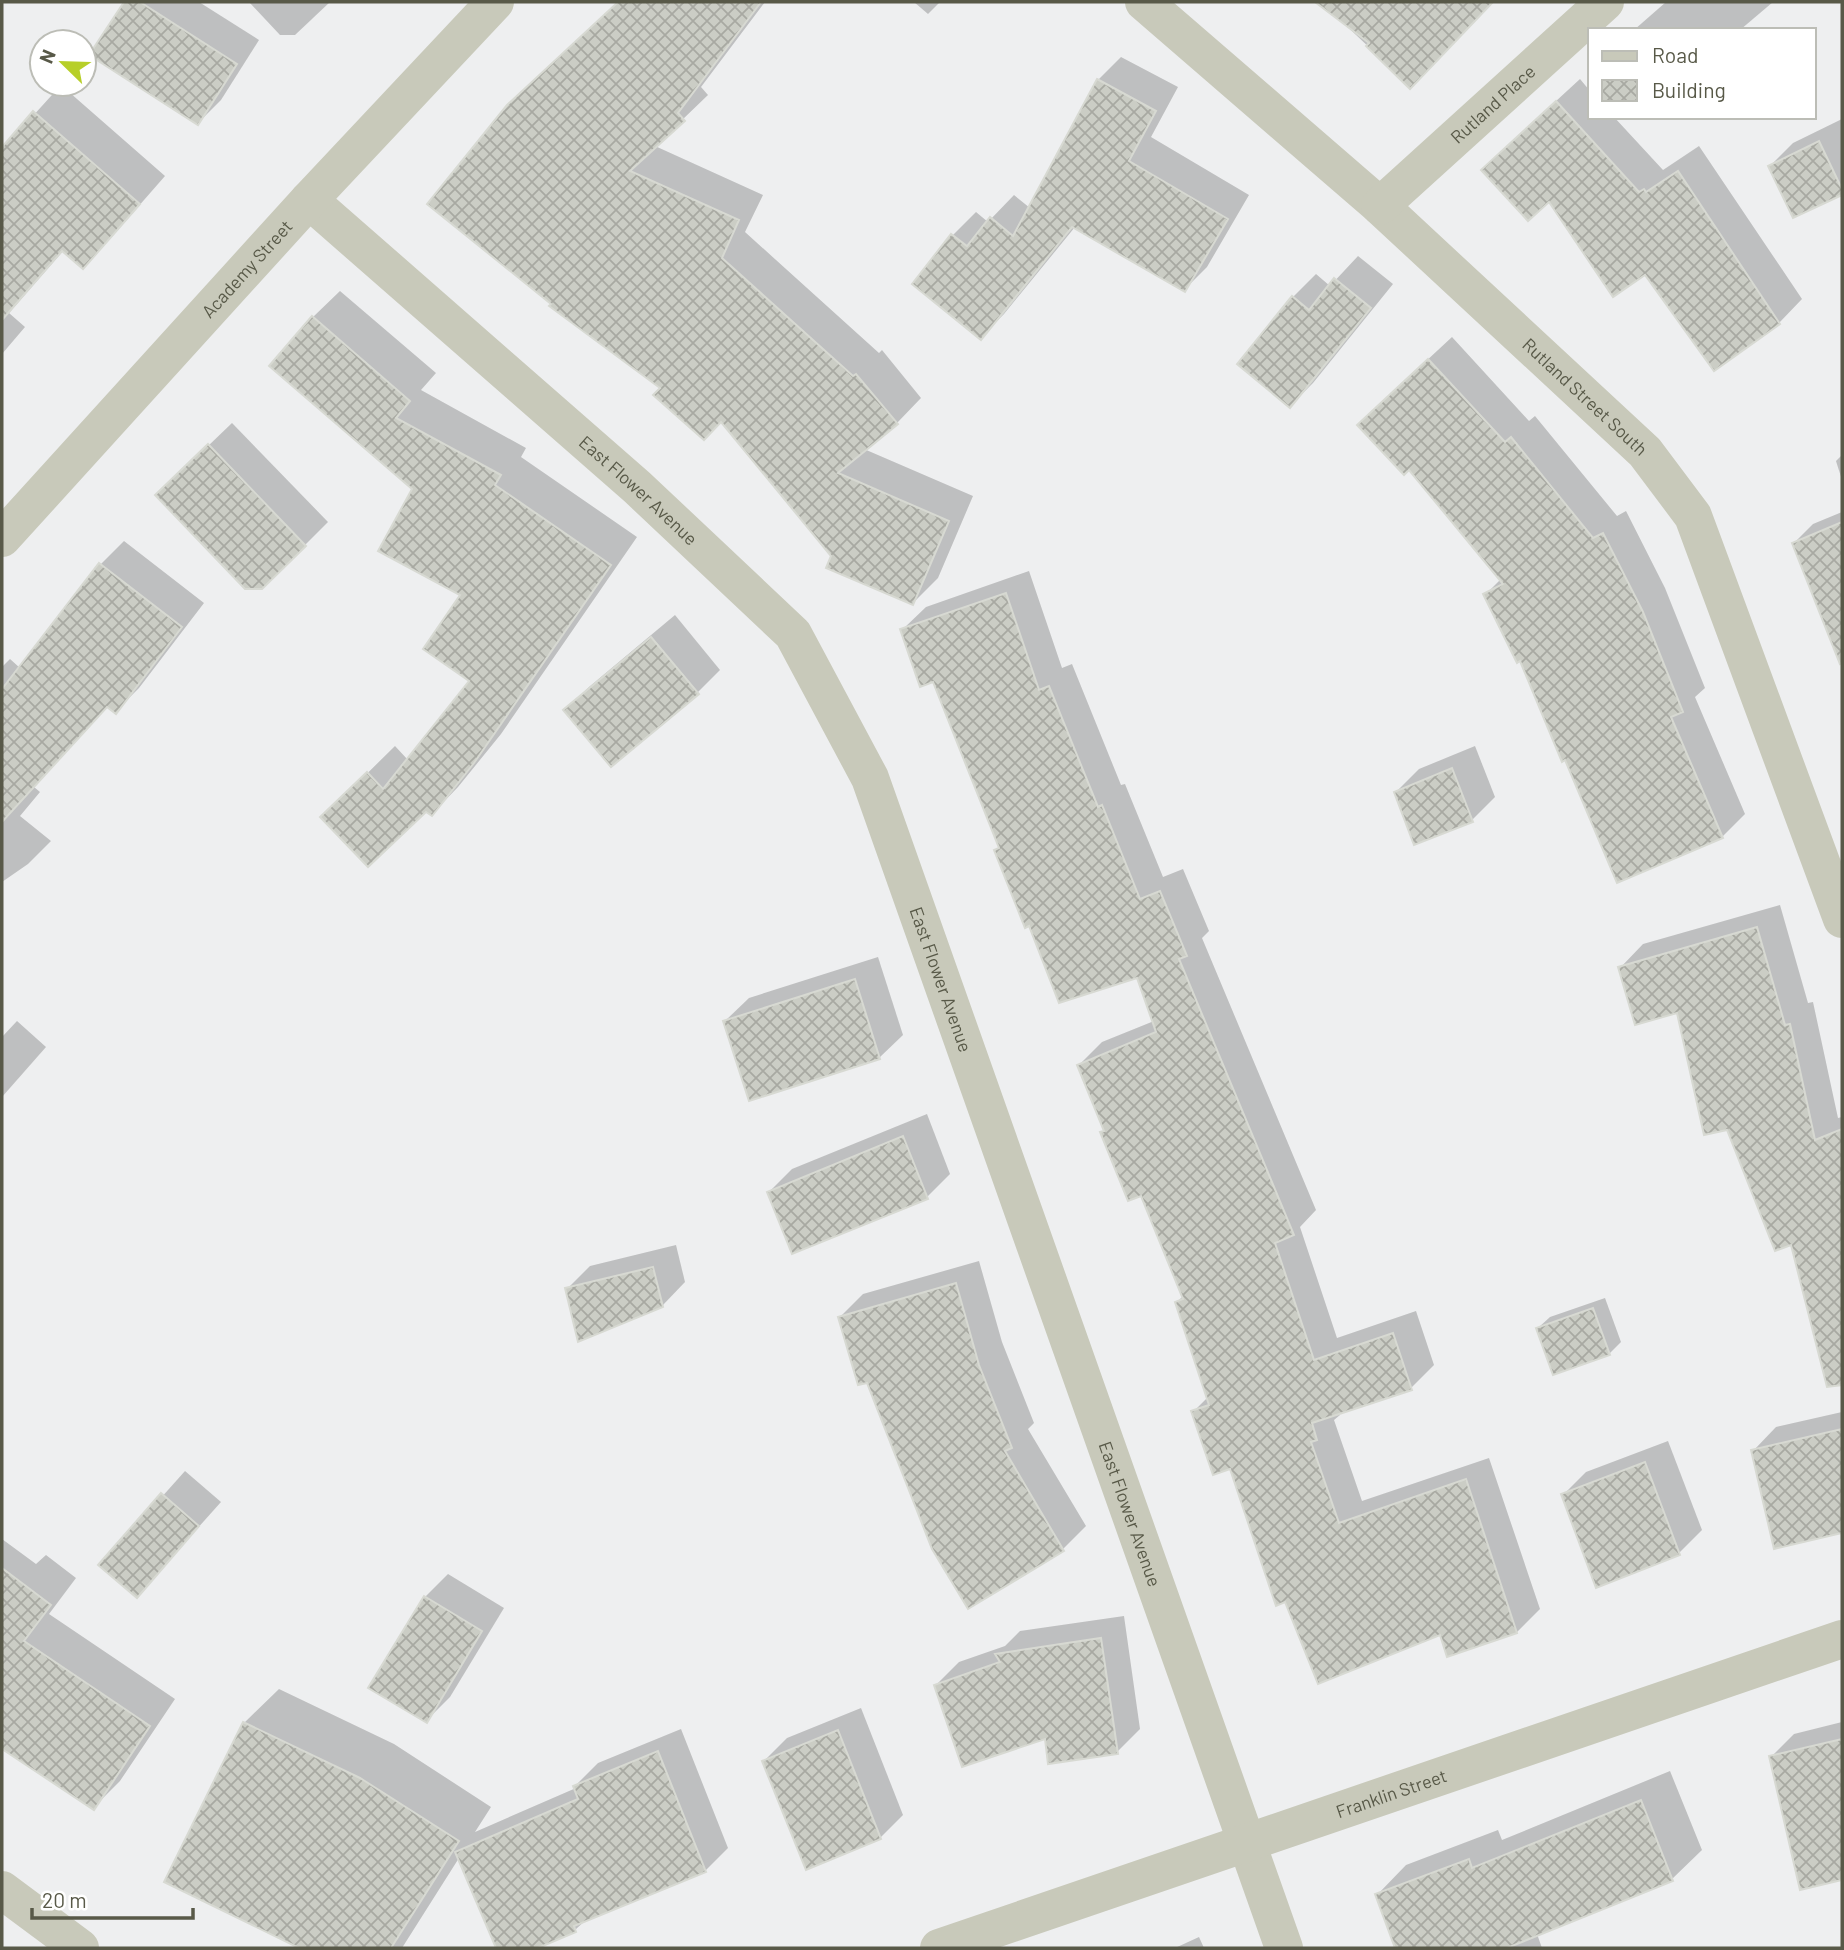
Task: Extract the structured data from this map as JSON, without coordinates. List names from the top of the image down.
{
  "streets": {
    "street": [
      "Rutland Place",
      "Academy Street",
      "Rutland Street South",
      "East Flower Avenue",
      "Franklin Street"
    ]
  },
  "crossings": [
    ["Rutland Place", "Rutland Street South"],
    ["Academy Street", "East Flower Avenue"],
    ["East Flower Avenue", "Franklin Street"]
  ],
  "legend": ["Road", "Building"],
  "scale_bar": "20 m",
  "north": "top left"
}
